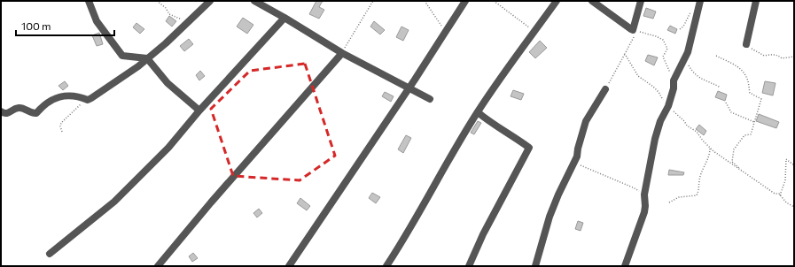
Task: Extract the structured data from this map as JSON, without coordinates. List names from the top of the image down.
{
  "scale_bar": "100 m"
}
